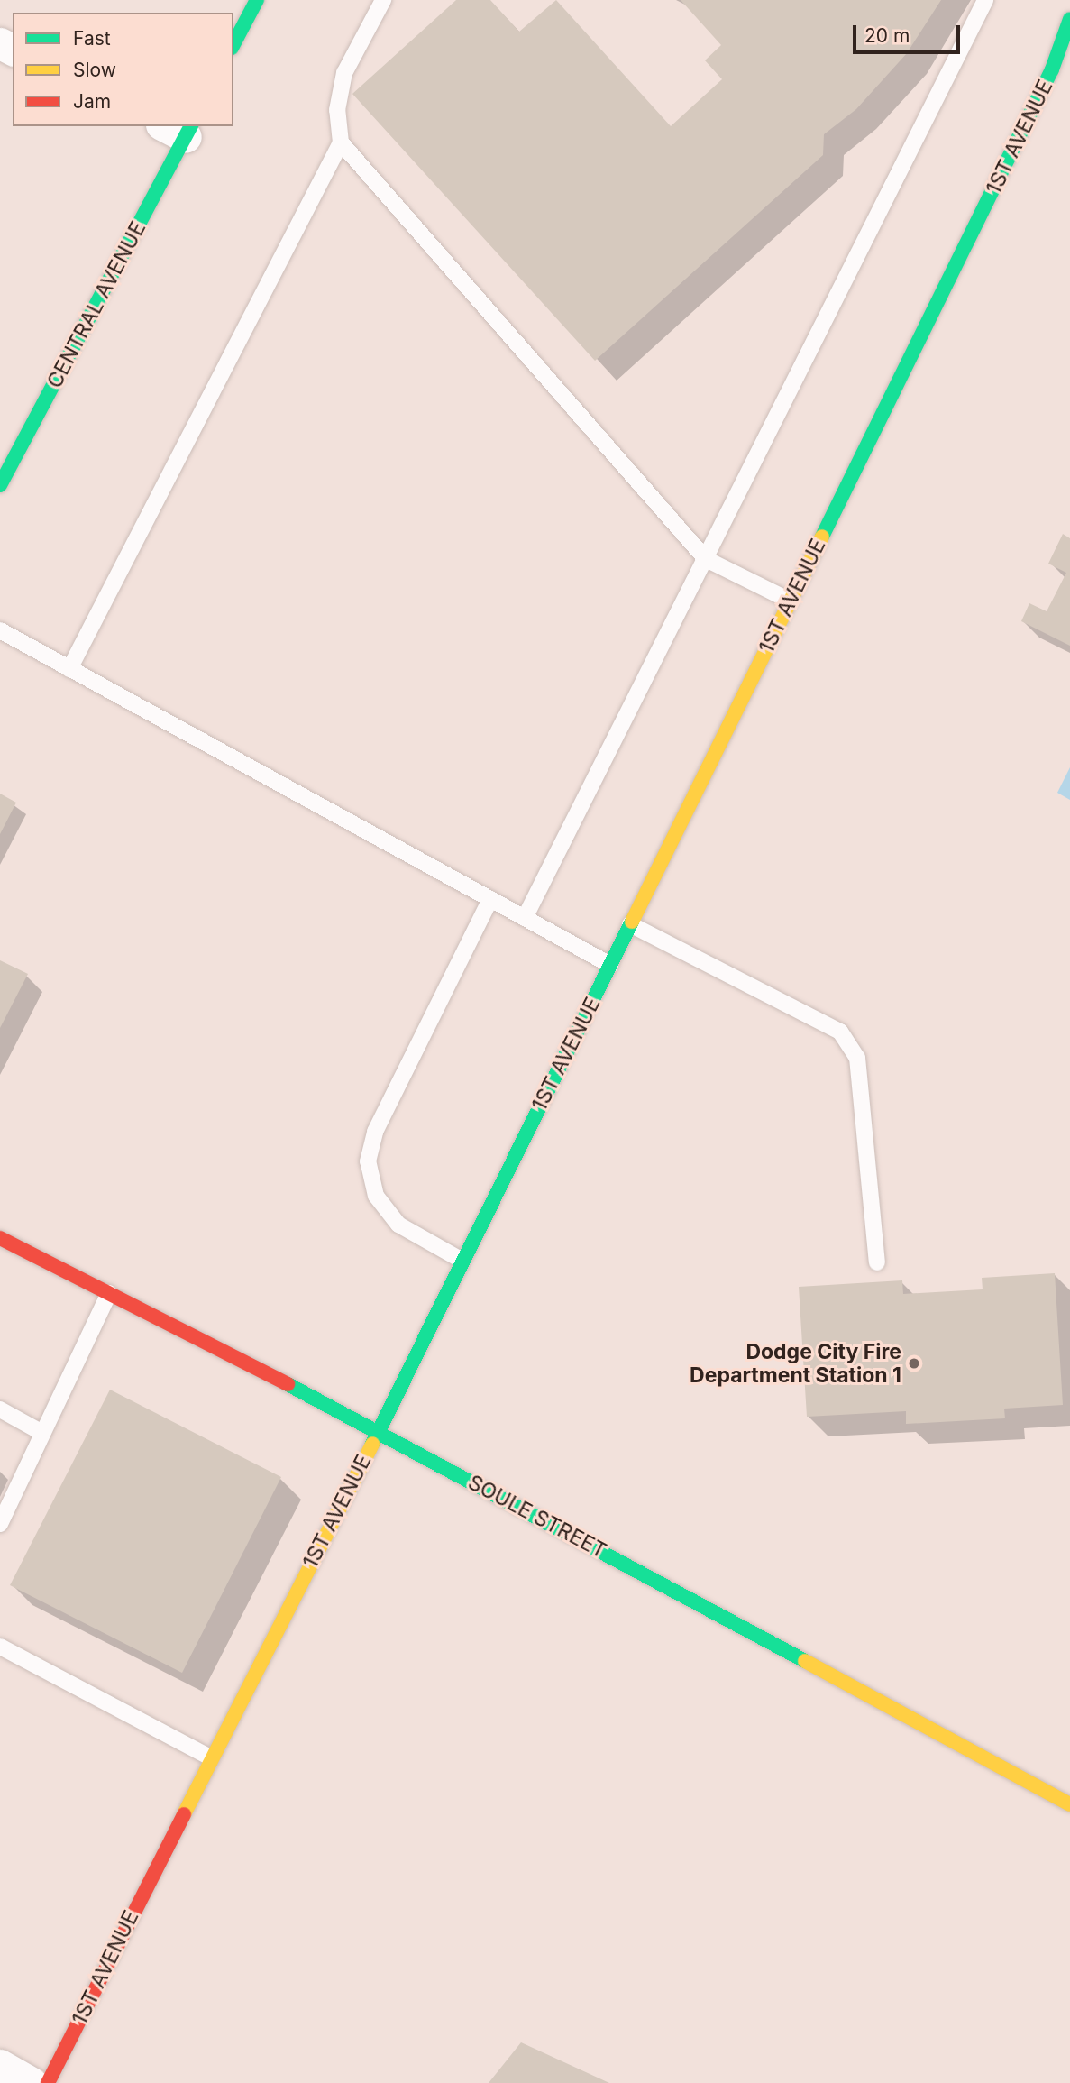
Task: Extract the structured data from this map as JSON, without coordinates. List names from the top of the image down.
{
  "streets": {
    "street": ["1ST AVENUE", "CENTRAL AVENUE", "SOULE STREET"]
  },
  "crossings": [
    ["1ST AVENUE", "SOULE STREET"]
  ],
  "places": ["Dodge City Fire Department Station 1"],
  "legend": ["Fast", "Slow", "Jam"],
  "scale_bar": "20 m"
}
